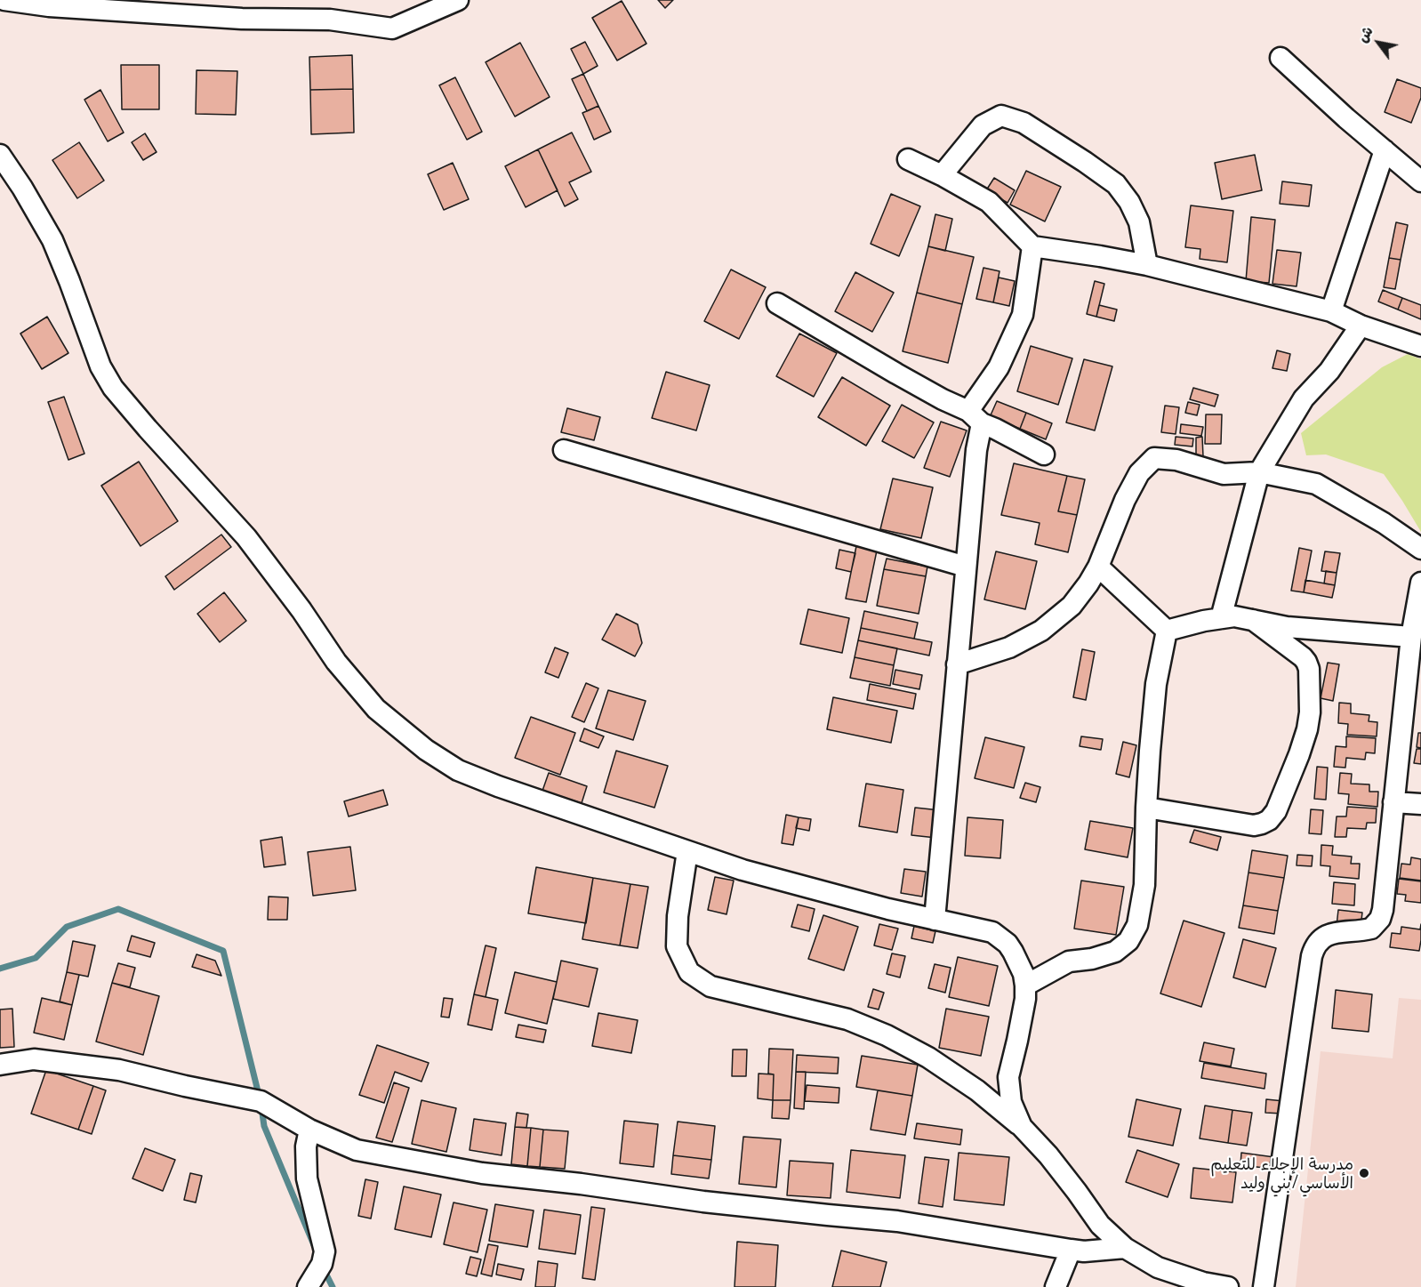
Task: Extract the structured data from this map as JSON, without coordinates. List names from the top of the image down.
{
  "places": ["مدرسة الإجلاء للتعليم الأساسي/بني وليد"],
  "north": "top left"
}
